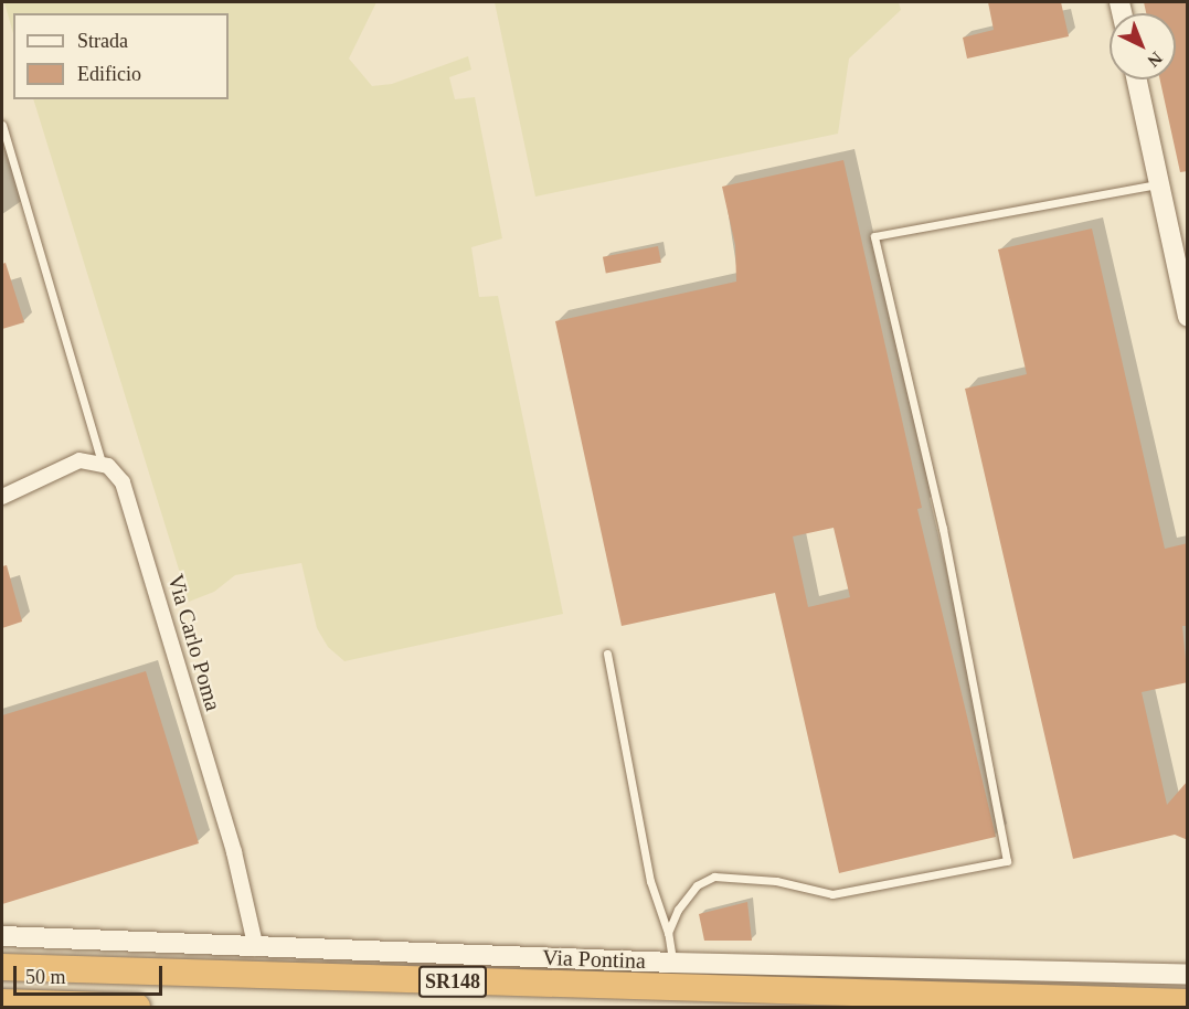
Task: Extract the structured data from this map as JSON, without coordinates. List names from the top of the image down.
{
  "streets": {
    "highway": ["SR148"],
    "street": ["Via Carlo Poma", "Via Pontina"]
  },
  "crossings": [
    ["Via Carlo Poma", "Via Pontina"]
  ],
  "legend": ["Strada", "Edificio"],
  "scale_bar": "50 m",
  "north": "bottom right"
}
